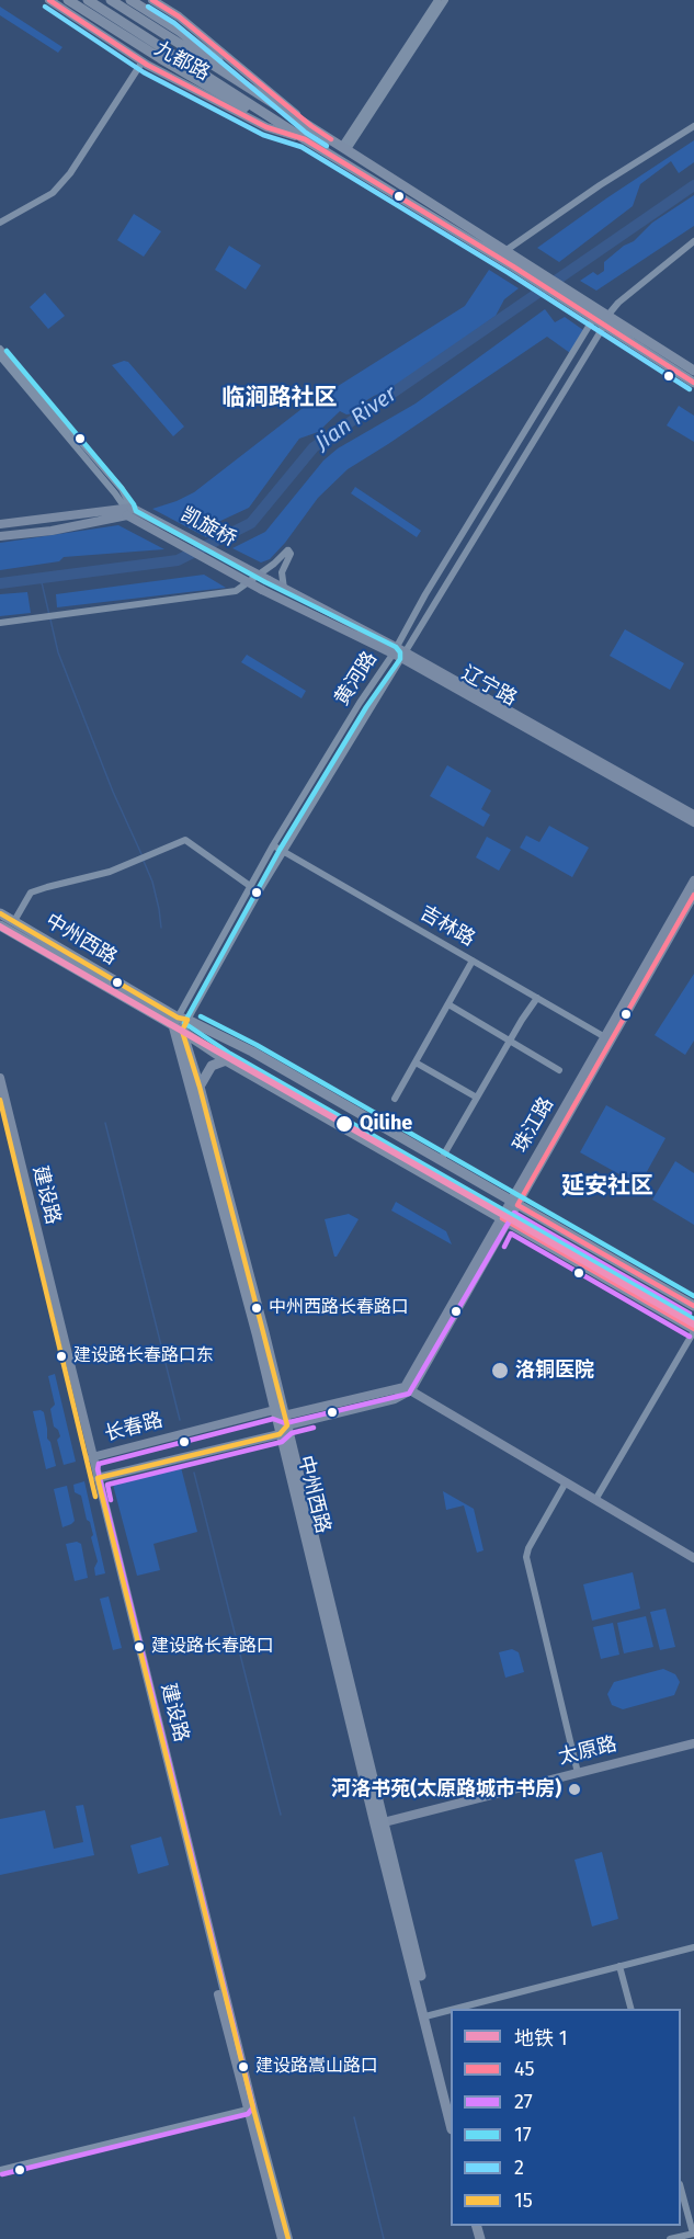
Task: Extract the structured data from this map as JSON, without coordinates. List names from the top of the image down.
{
  "streets": {
    "main road": [
      "九都路",
      "凯旋桥",
      "辽宁路",
      "中州西路",
      "珠江路",
      "建设路",
      "长春路",
      "太原路"
    ],
    "street": ["黄河路", "吉林路"]
  },
  "crossings": [
    ["凯旋桥", "辽宁路"],
    ["黄河路", "辽宁路"],
    ["黄河路", "吉林路"],
    ["黄河路", "中州西路"],
    ["吉林路", "珠江路"],
    ["中州西路", "长春路"],
    ["中州西路", "太原路"],
    ["珠江路", "长春路"],
    ["建设路", "长春路"]
  ],
  "districts": ["临涧路社区", "延安社区"],
  "water": ["Jian River"],
  "places": [
    "Qilihe",
    "中州西路长春路口",
    "建设路长春路口东",
    "洛铜医院",
    "建设路长春路口",
    "河洛书苑(太原路城市书房)",
    "建设路嵩山路口"
  ],
  "lines": [
    "transit line 45",
    "transit line 2",
    "transit line 17",
    "transit line 15",
    "metro line 1",
    "transit line 27"
  ],
  "legend": [
    "地铁 1",
    "45",
    "27",
    "17",
    "2",
    "15"
  ]
}
